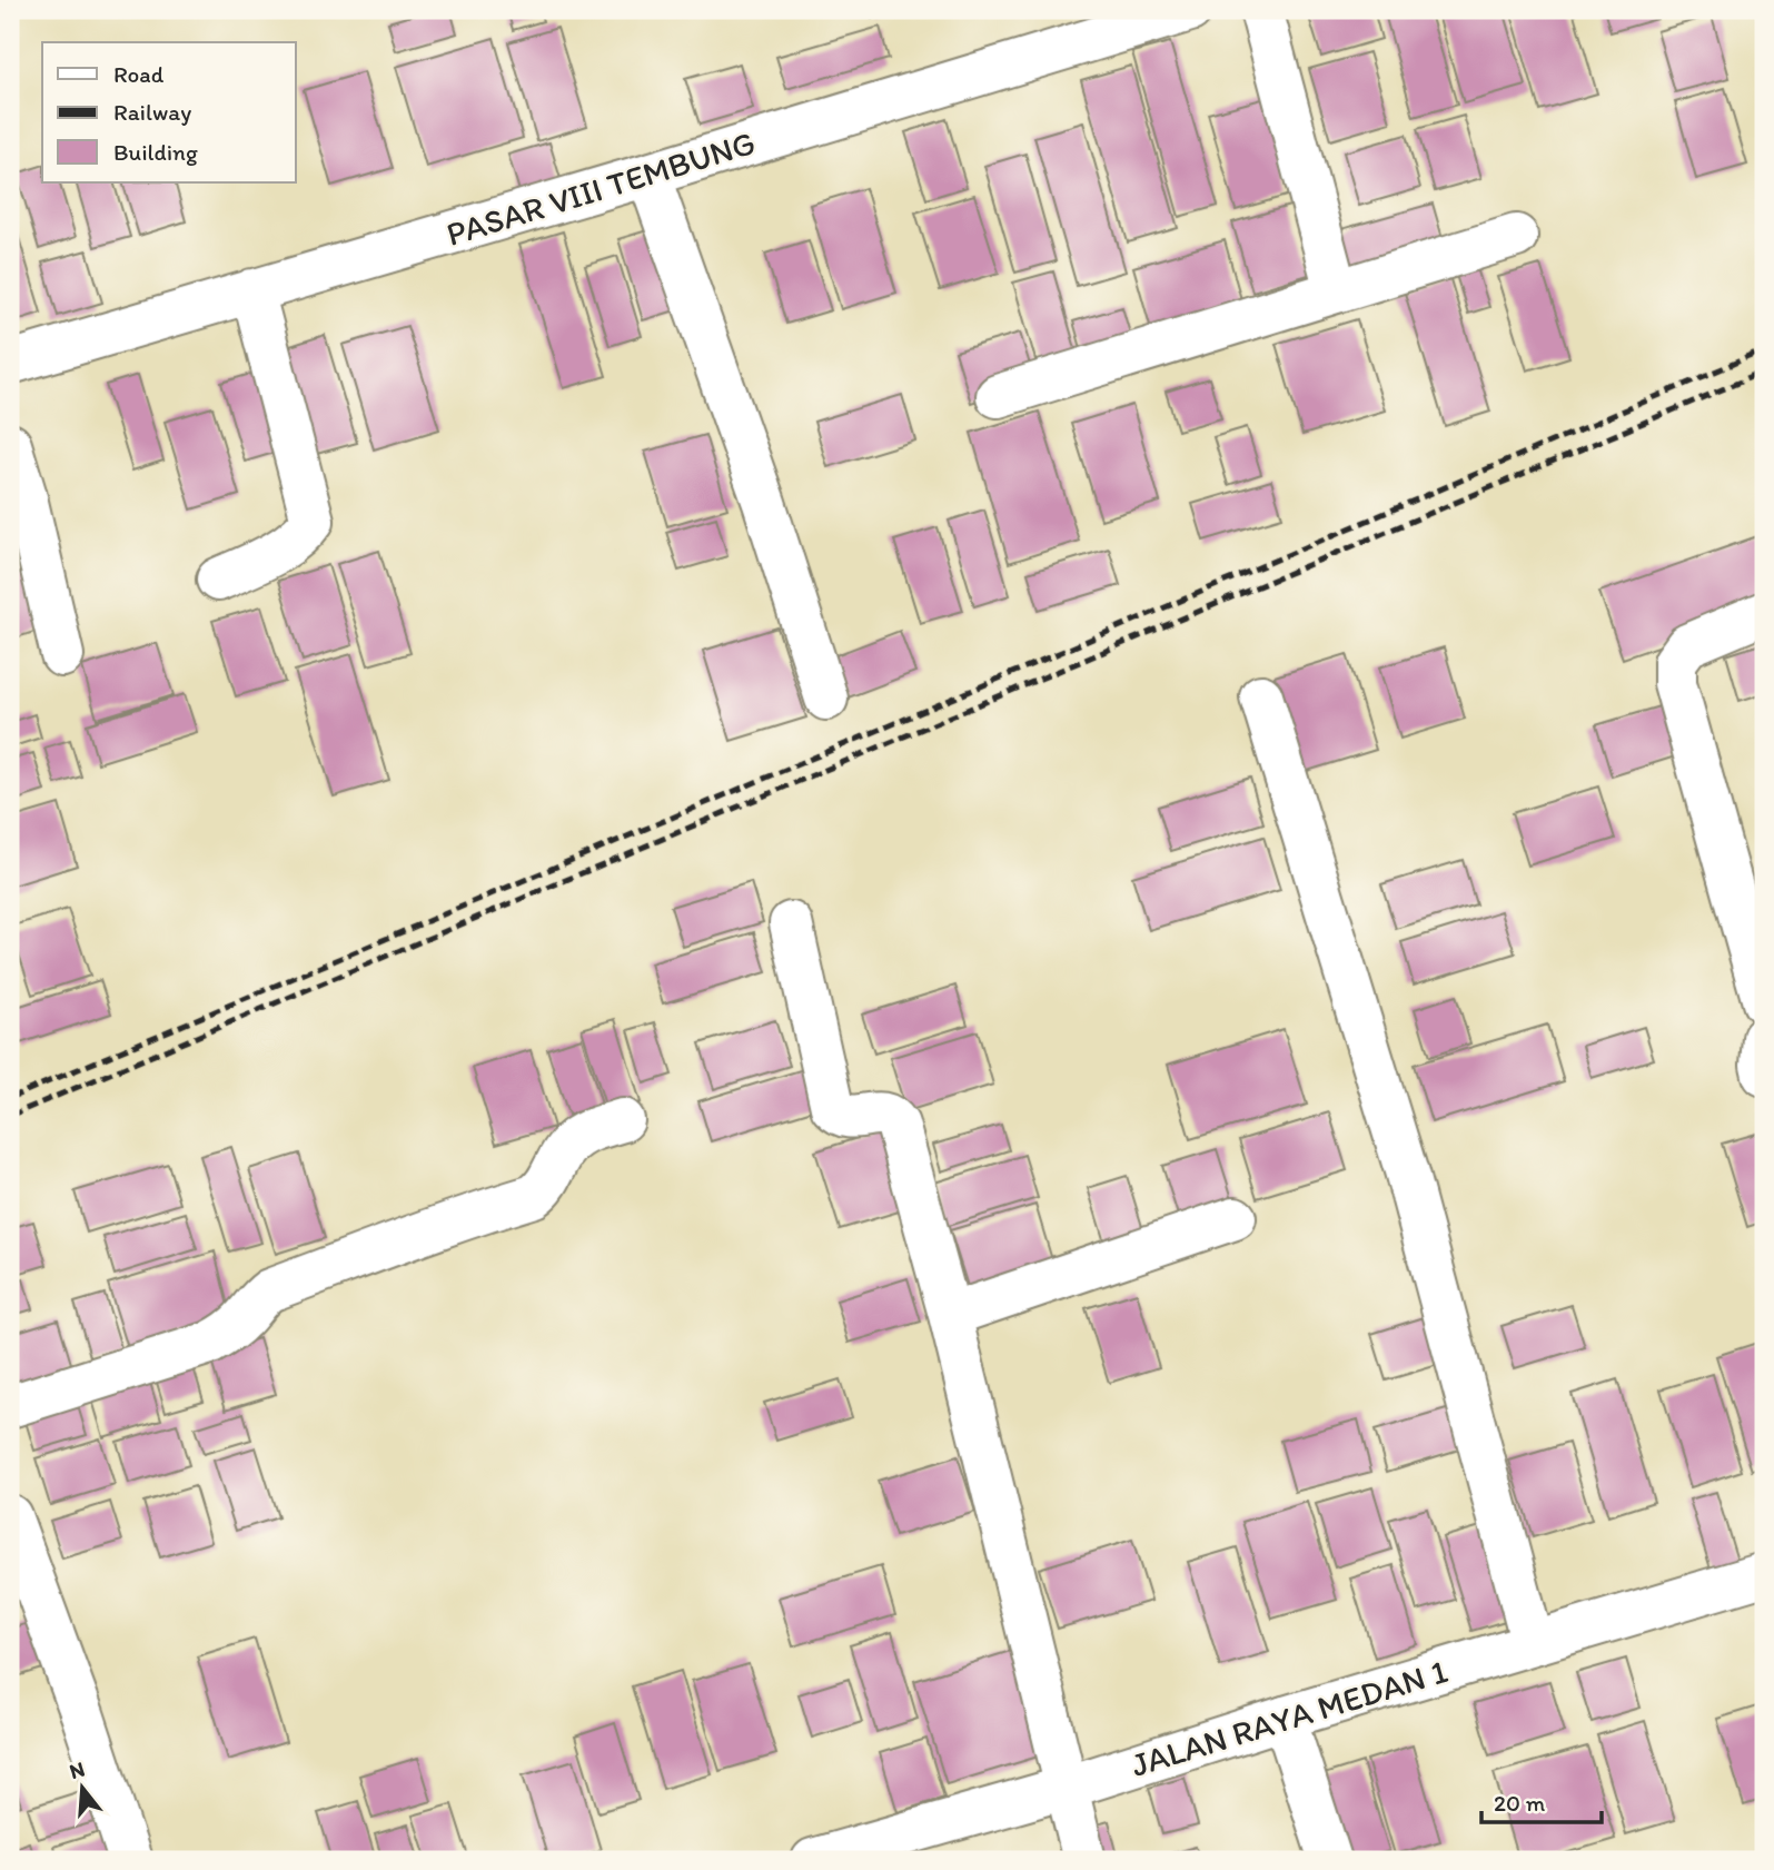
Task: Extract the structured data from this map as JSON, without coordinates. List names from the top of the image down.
{
  "streets": {
    "street": ["PASAR VIII TEMBUNG", "JALAN RAYA MEDAN 1"]
  },
  "legend": ["Road", "Railway", "Building"],
  "scale_bar": "20 m",
  "north": "top"
}
